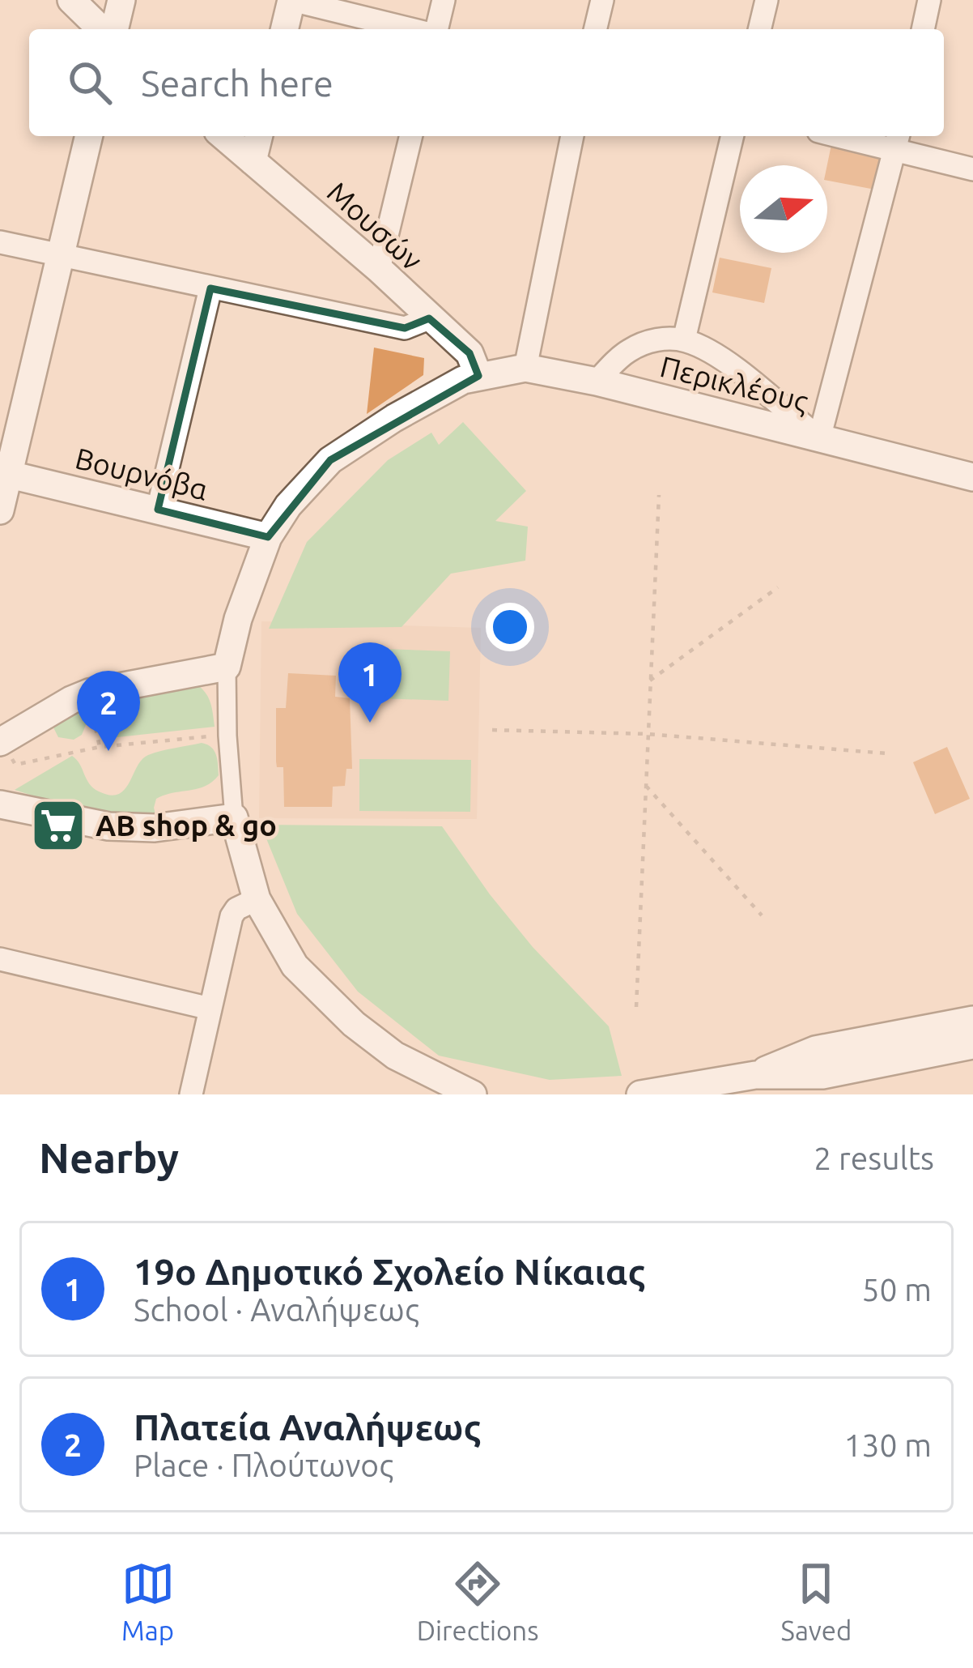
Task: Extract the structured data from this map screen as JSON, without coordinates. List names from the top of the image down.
{
  "streets": {
    "street": ["Μουσών", "Περικλέους", "Βουρνόβα"]
  },
  "crossings": [
    ["Μουσών", "Περικλέους"],
    ["Περικλέους", "Βουρνόβα"]
  ],
  "places": {
    "supermarket": ["ΑΒ shop & go"]
  },
  "north": "right",
  "page": {
    "search": "Search here",
    "pins": ["1", "2"],
    "heading": ["Nearby", "2 results"],
    "list": [
      {
        "mark": "1",
        "name": "19ο Δημοτικό Σχολείο Νίκαιας",
        "note": "School · Αναλήψεως",
        "value": "50 m"
      },
      {
        "mark": "2",
        "name": "Πλατεία Αναλήψεως",
        "note": "Place · Πλούτωνος",
        "value": "130 m"
      }
    ],
    "nav": ["Map", "Directions", "Saved"]
  }
}
